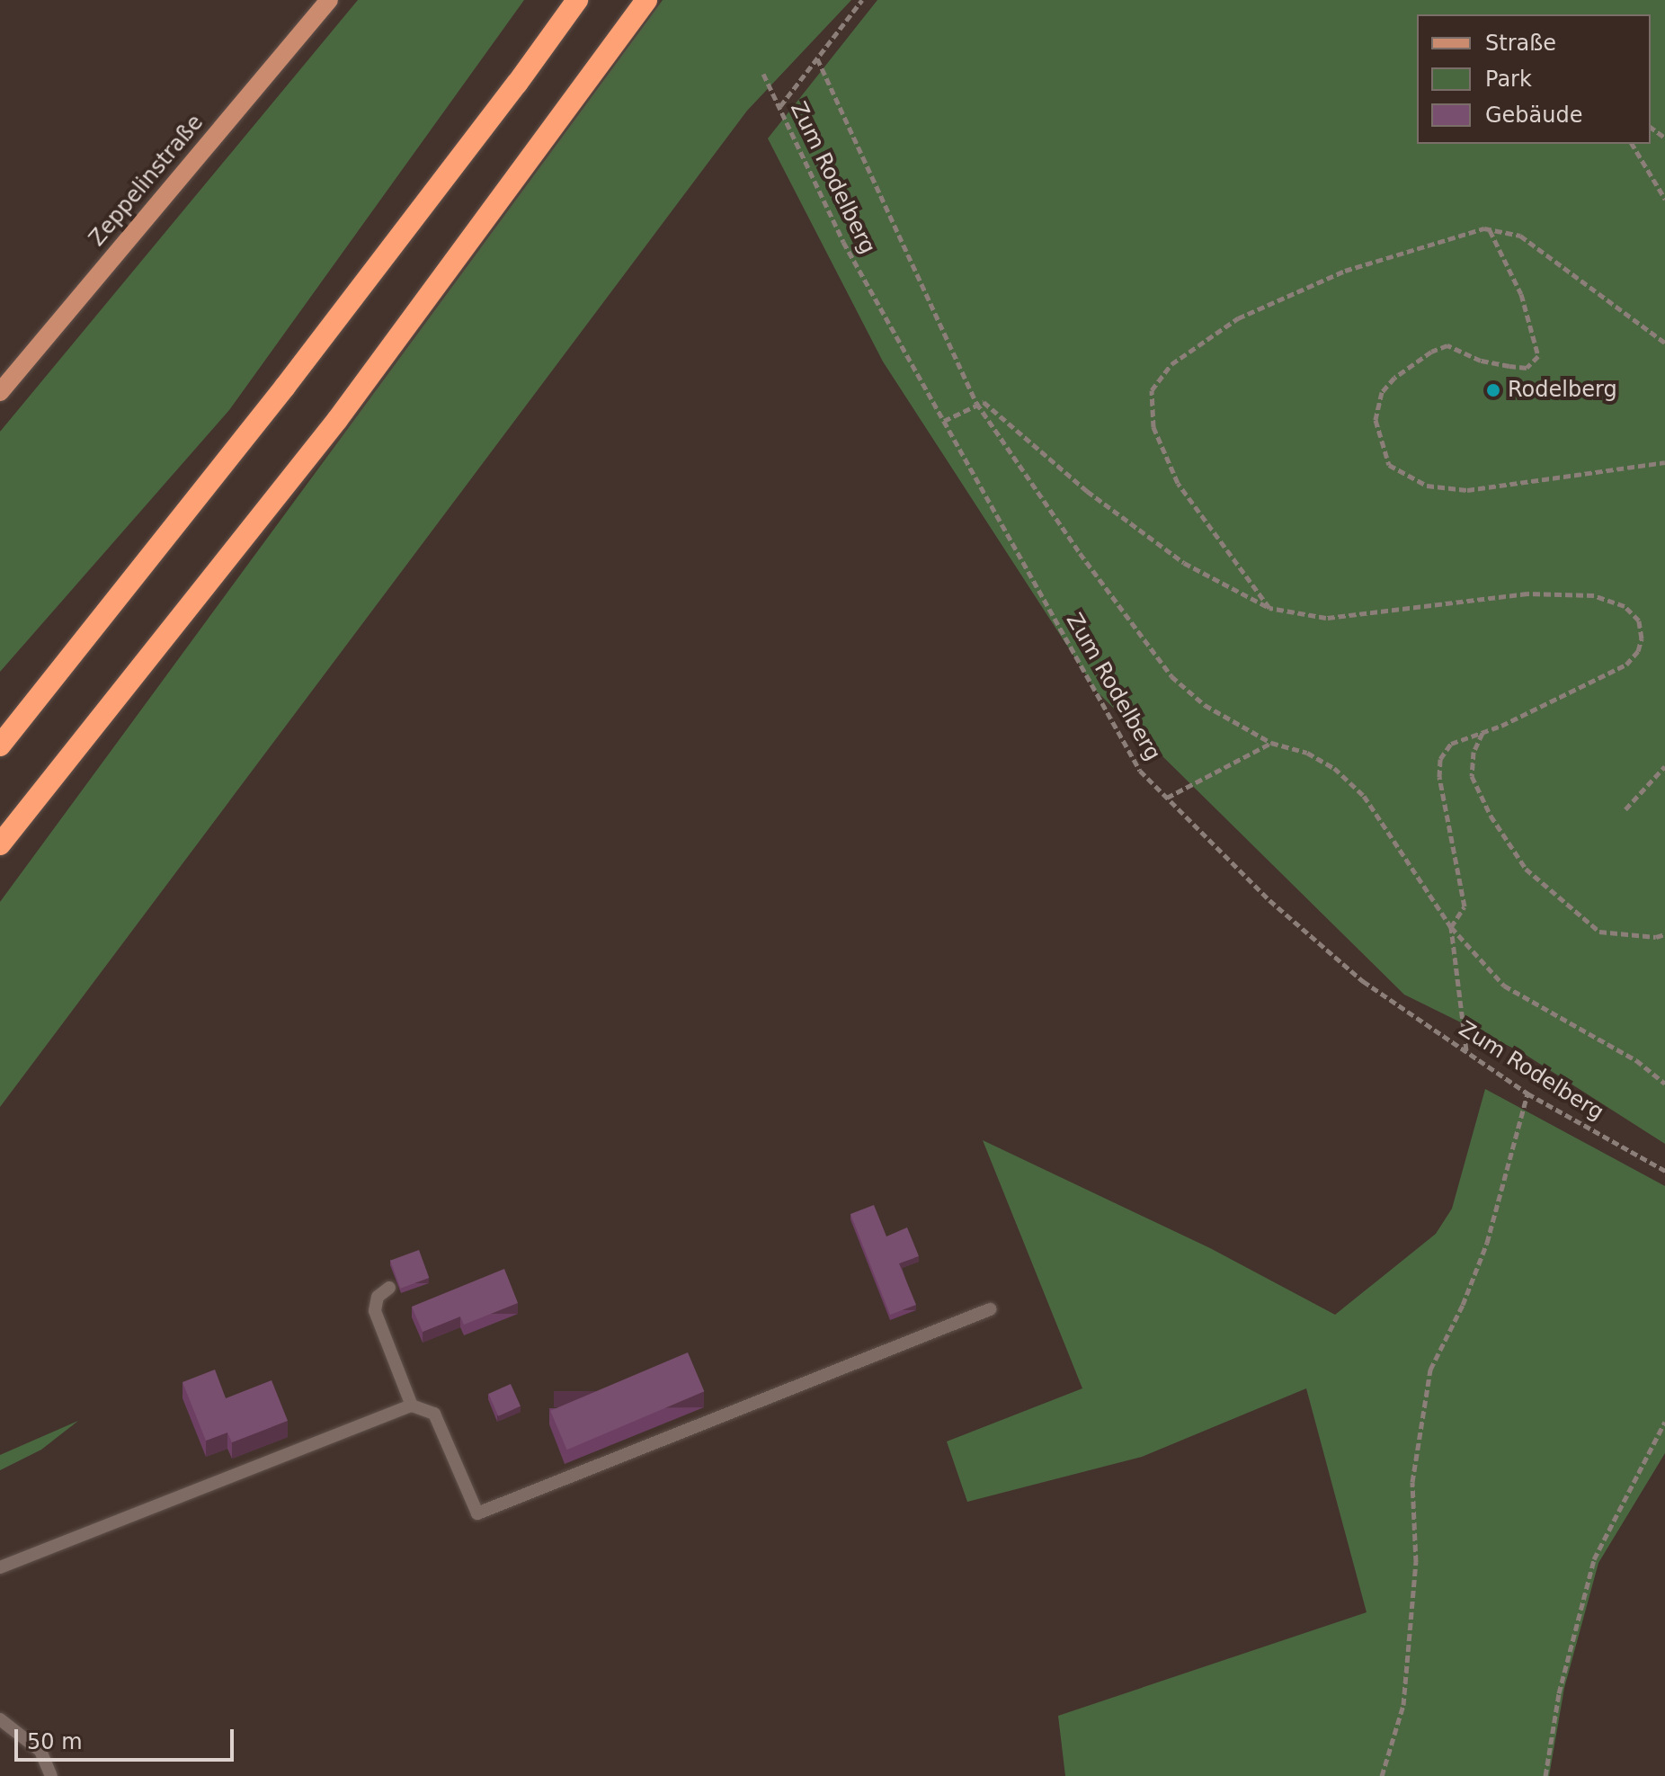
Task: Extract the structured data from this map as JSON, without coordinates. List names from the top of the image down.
{
  "streets": {
    "main road": ["Zeppelinstraße"],
    "path": ["Zum Rodelberg"]
  },
  "places": ["Rodelberg"],
  "legend": ["Straße", "Park", "Gebäude"],
  "scale_bar": "50 m"
}
